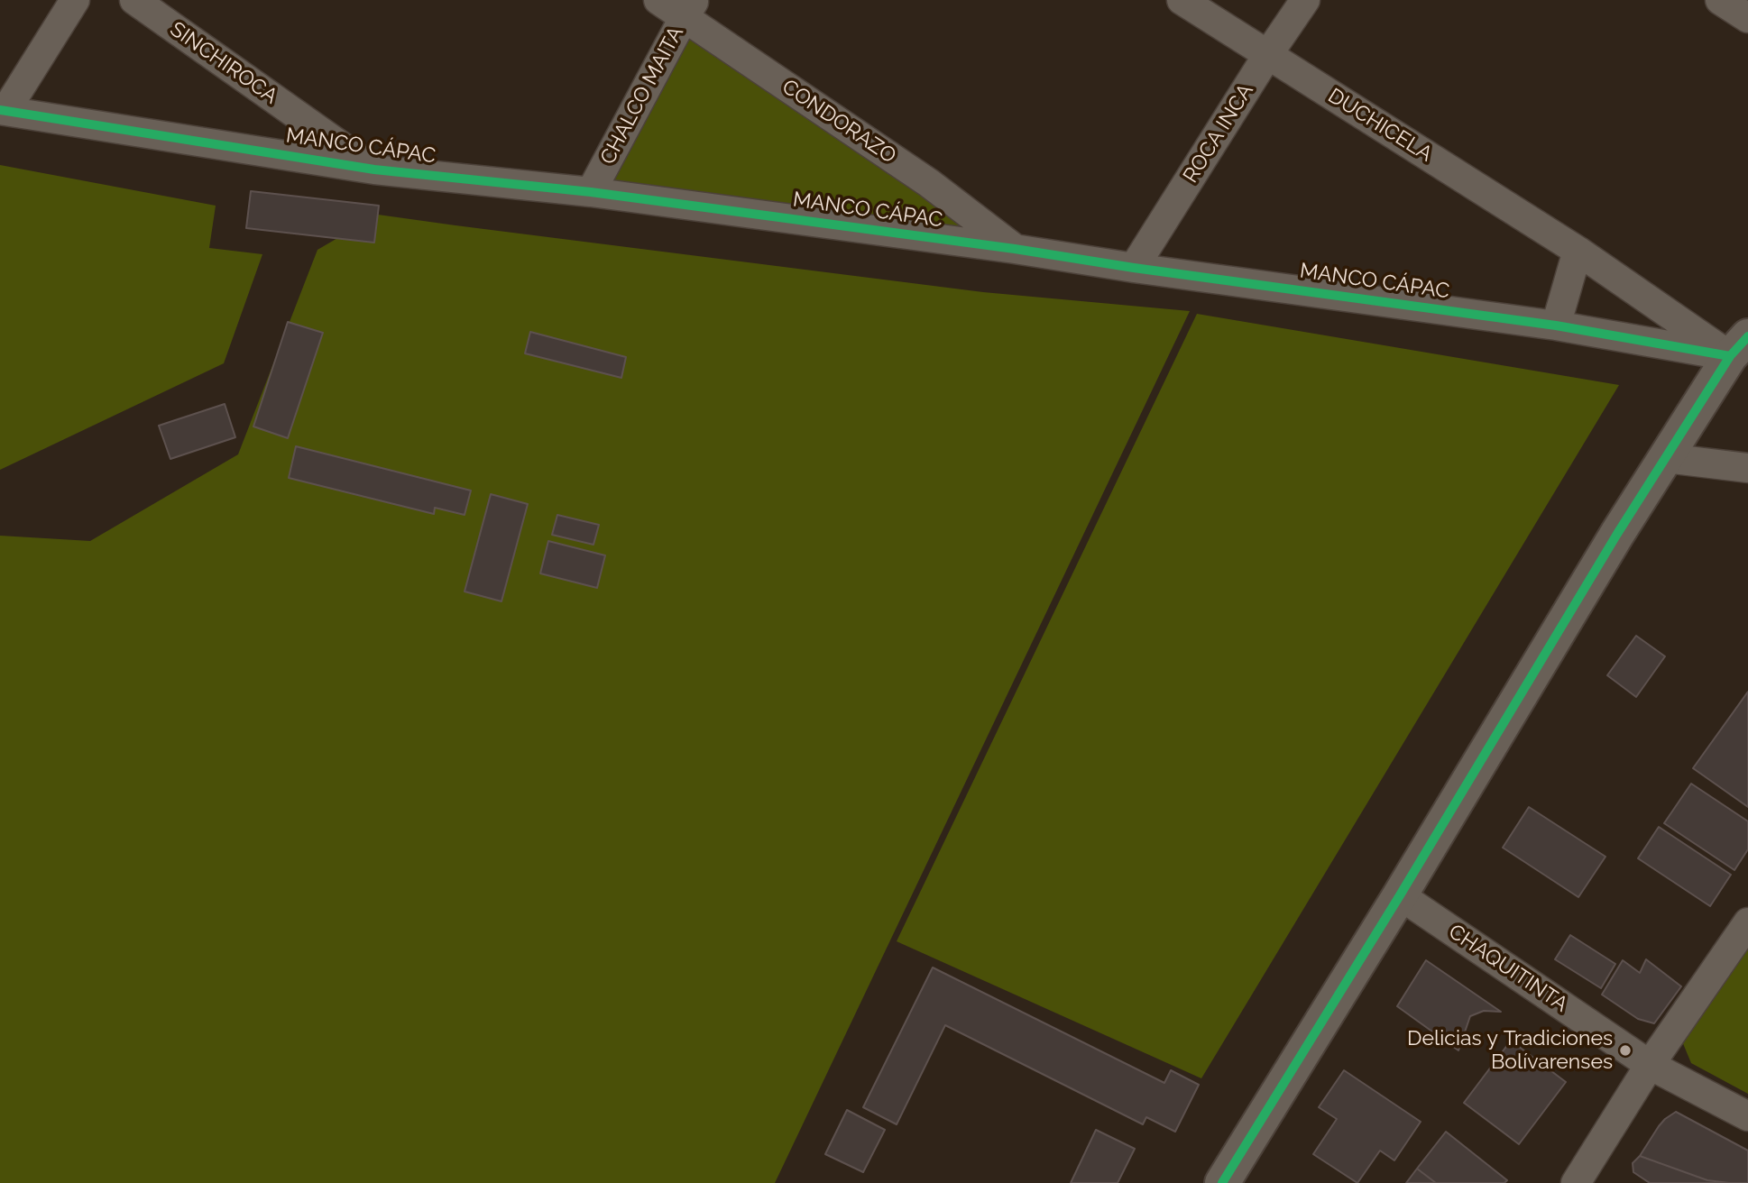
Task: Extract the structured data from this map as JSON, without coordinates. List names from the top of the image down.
{
  "streets": {
    "street": [
      "SINCHIROCA",
      "CHALCO MAITA",
      "CONDORAZO",
      "DUCHICELA",
      "ROCA INCA",
      "MANCO CÁPAC",
      "CHAQUITINTA"
    ]
  },
  "crossings": [
    ["SINCHIROCA", "MANCO CÁPAC"],
    ["CHALCO MAITA", "CONDORAZO"],
    ["CHALCO MAITA", "MANCO CÁPAC"],
    ["CONDORAZO", "MANCO CÁPAC"],
    ["DUCHICELA", "ROCA INCA"],
    ["DUCHICELA", "MANCO CÁPAC"],
    ["ROCA INCA", "MANCO CÁPAC"]
  ],
  "places": ["Delicias y Tradiciones Bolívarenses"]
}
